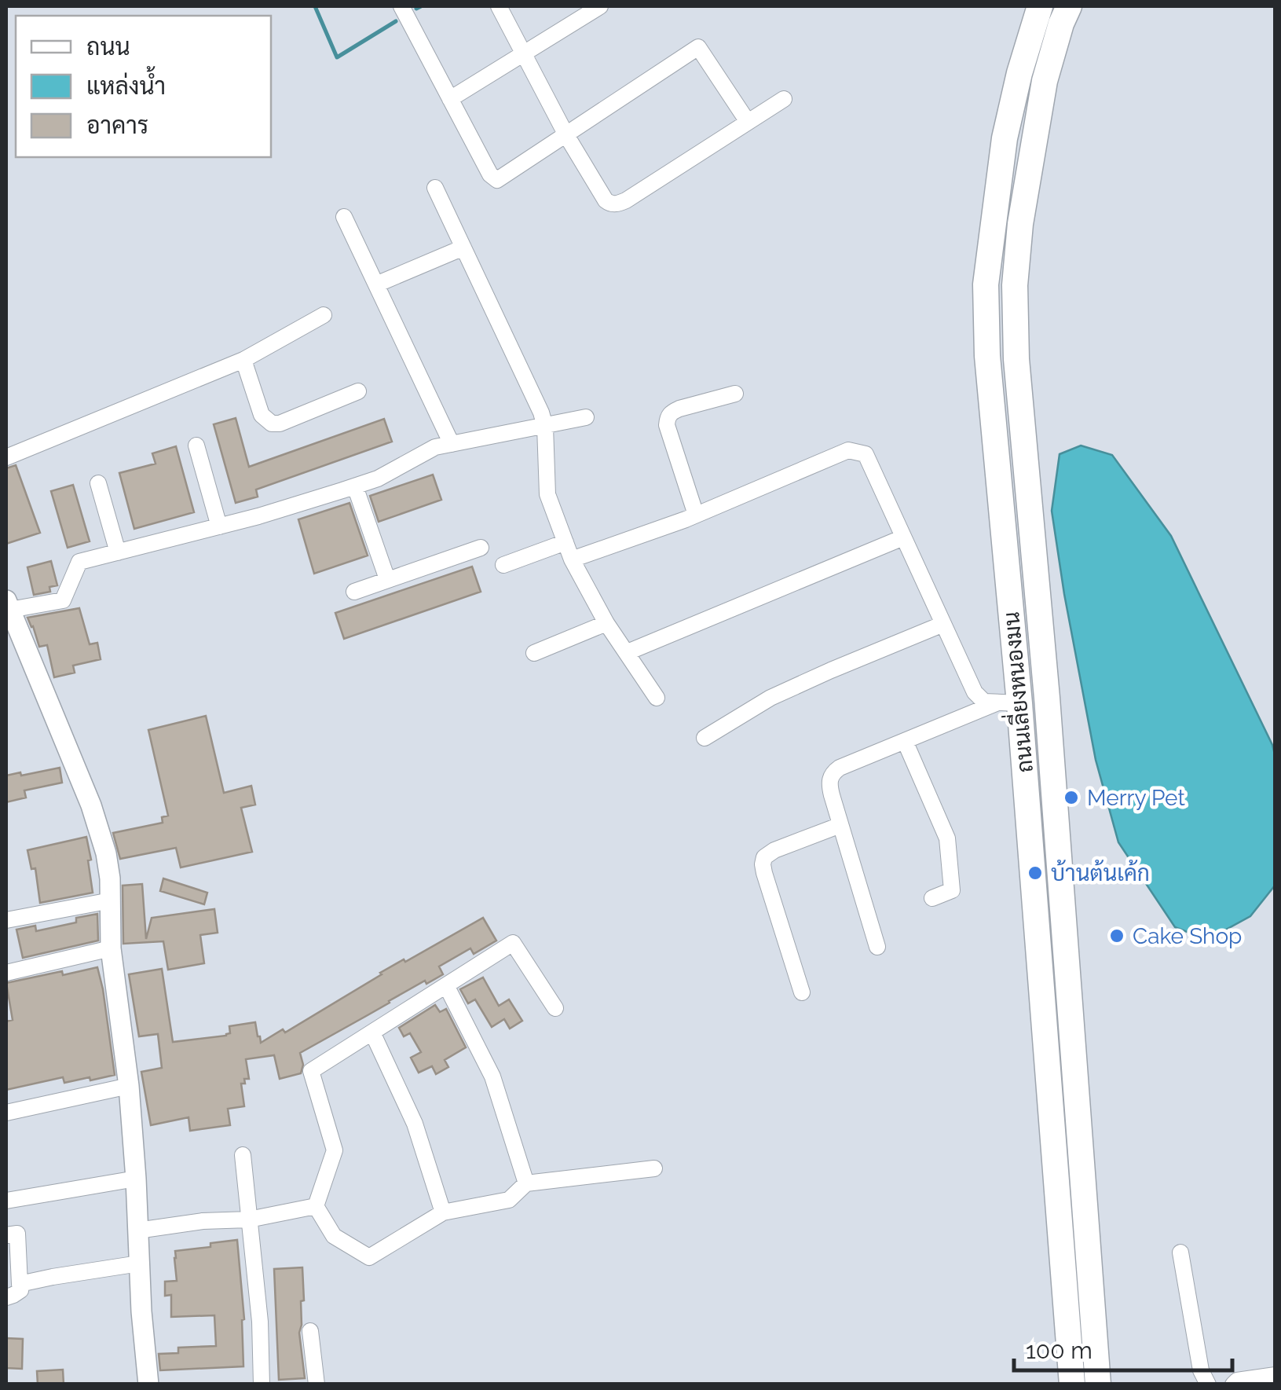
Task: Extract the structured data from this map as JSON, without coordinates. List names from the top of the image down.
{
  "streets": {
    "highway": ["ถนนเลี่ยงหนองมน"]
  },
  "places": ["Merry Pet", "บ้านต้นเค้ก", "Cake Shop"],
  "legend": ["ถนน", "แหล่งน้ำ", "อาคาร"],
  "scale_bar": "100 m"
}
